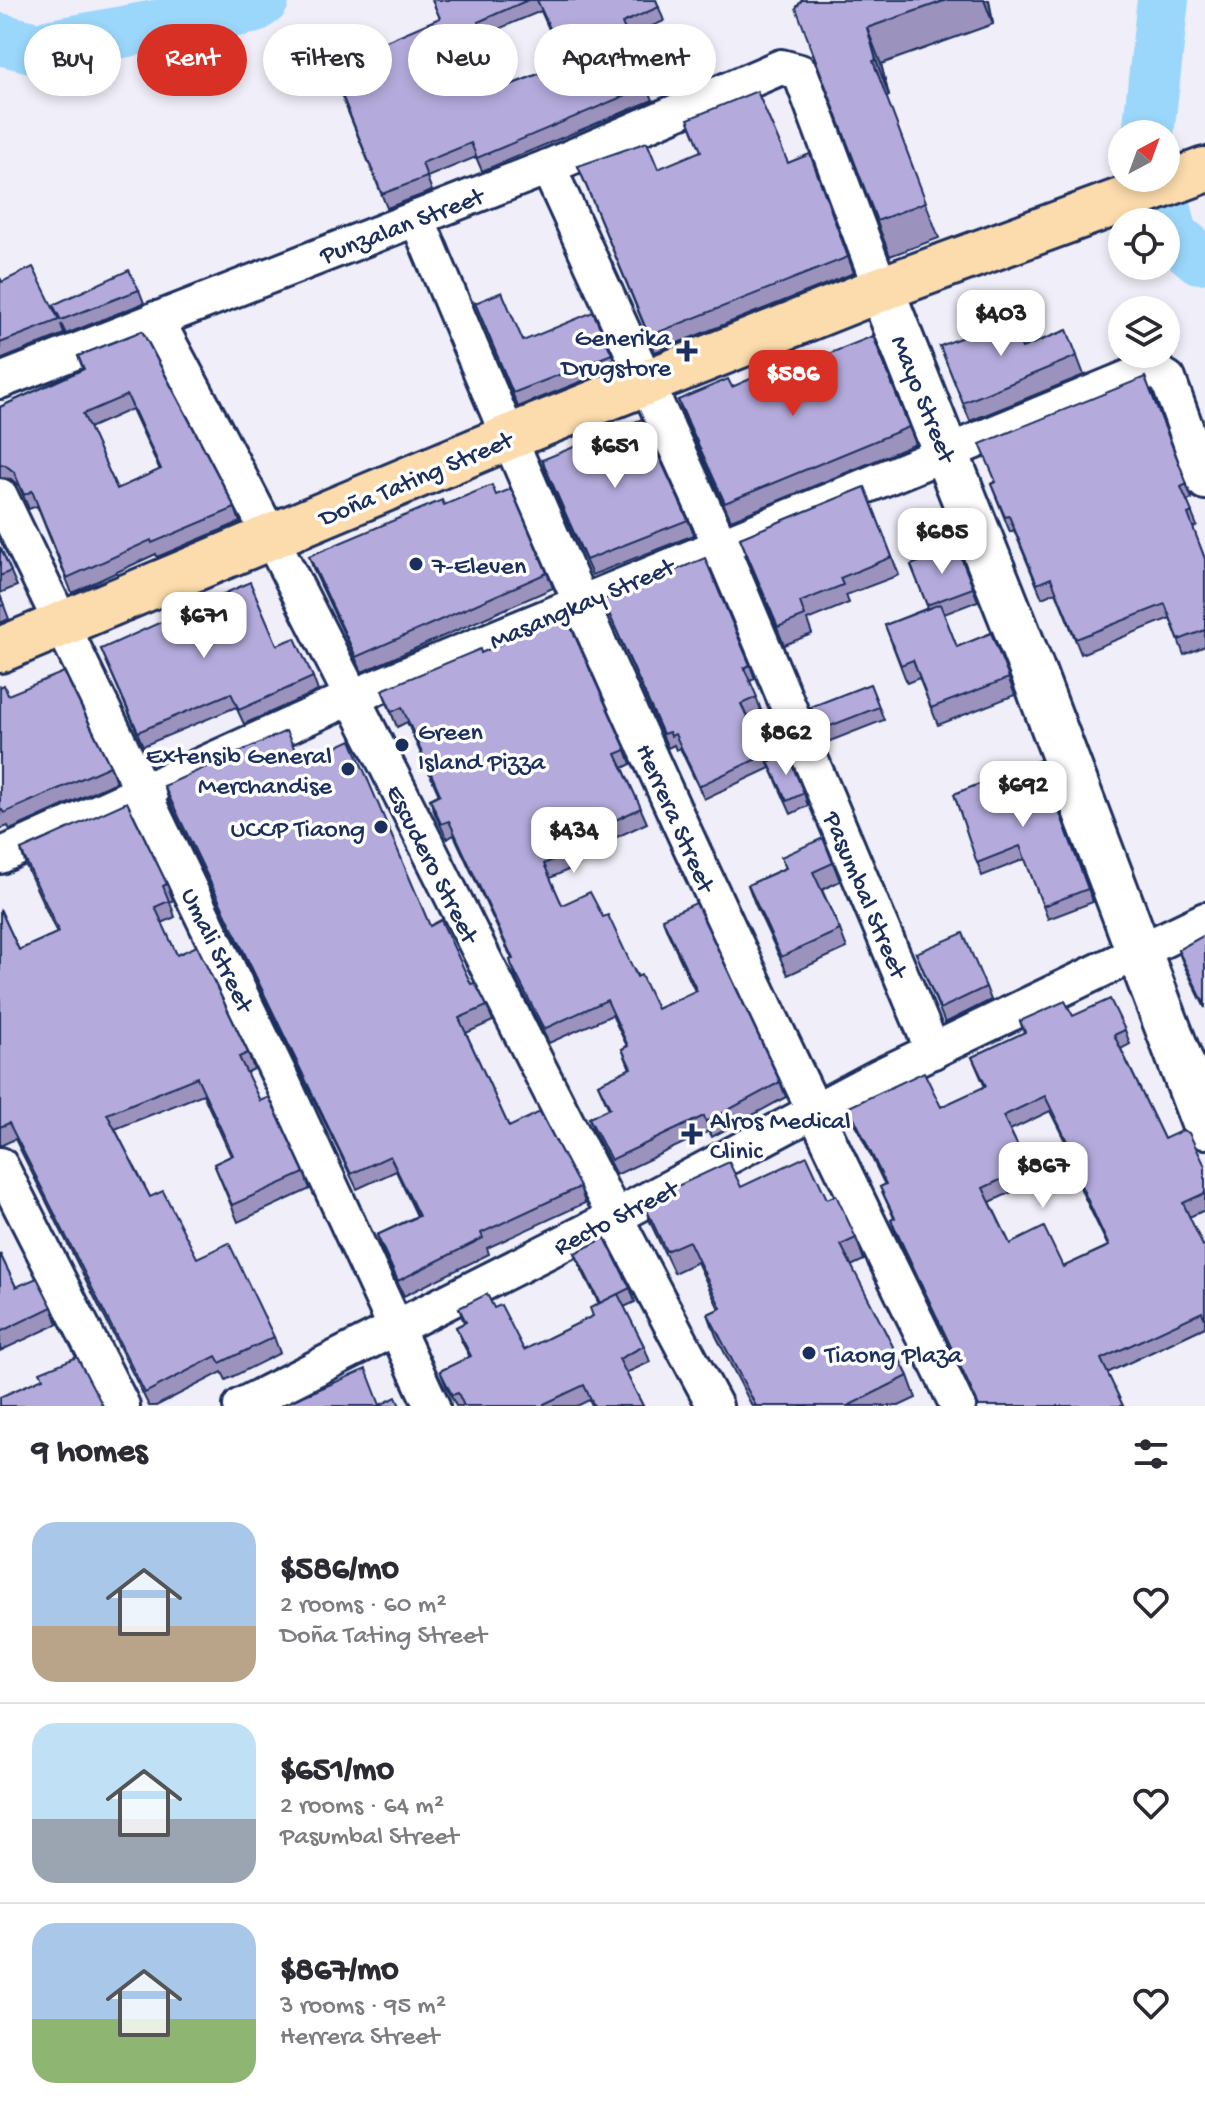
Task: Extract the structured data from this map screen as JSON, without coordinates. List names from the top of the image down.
{
  "streets": {
    "main road": ["Doña Tating Street"],
    "street": [
      "Punzalan Street",
      "Mayo Street",
      "Masangkay Street",
      "Herrera Street",
      "Escudero Street",
      "Pasumbal Street",
      "Umali Street",
      "Recto Street"
    ]
  },
  "crossings": [
    ["Punzalan Street", "Mayo Street"],
    ["Punzalan Street", "Herrera Street"],
    ["Punzalan Street", "Escudero Street"],
    ["Punzalan Street", "Pasumbal Street"],
    ["Mayo Street", "Doña Tating Street"],
    ["Mayo Street", "Masangkay Street"],
    ["Mayo Street", "Recto Street"],
    ["Doña Tating Street", "Herrera Street"],
    ["Doña Tating Street", "Escudero Street"],
    ["Doña Tating Street", "Pasumbal Street"],
    ["Doña Tating Street", "Umali Street"],
    ["Masangkay Street", "Herrera Street"],
    ["Masangkay Street", "Escudero Street"],
    ["Masangkay Street", "Pasumbal Street"],
    ["Masangkay Street", "Umali Street"],
    ["Herrera Street", "Recto Street"],
    ["Escudero Street", "Recto Street"],
    ["Pasumbal Street", "Recto Street"],
    ["Umali Street", "Recto Street"]
  ],
  "places": {
    "health": ["Generika Drugstore", "Alros Medical Clinic"],
    "other": [
      "7-Eleven",
      "Green Island Pizza",
      "Extensib General Merchandise",
      "UCCP Tiaong",
      "Tiaong Plaza"
    ]
  },
  "north": "top right",
  "page": {
    "chip": [
      "Buy",
      "Rent",
      "Filters",
      "New",
      "Apartment"
    ],
    "price": [
      "$403",
      "$586",
      "$651",
      "$685",
      "$671",
      "$862",
      "$692",
      "$434",
      "$867"
    ],
    "heading": "9 homes",
    "list": [
      {
        "name": "$586/mo",
        "note": "2 rooms · 60 m² · Doña Tating Street"
      },
      {
        "name": "$651/mo",
        "note": "2 rooms · 64 m² · Pasumbal Street"
      },
      {
        "name": "$867/mo",
        "note": "3 rooms · 95 m² · Herrera Street"
      }
    ]
  }
}
